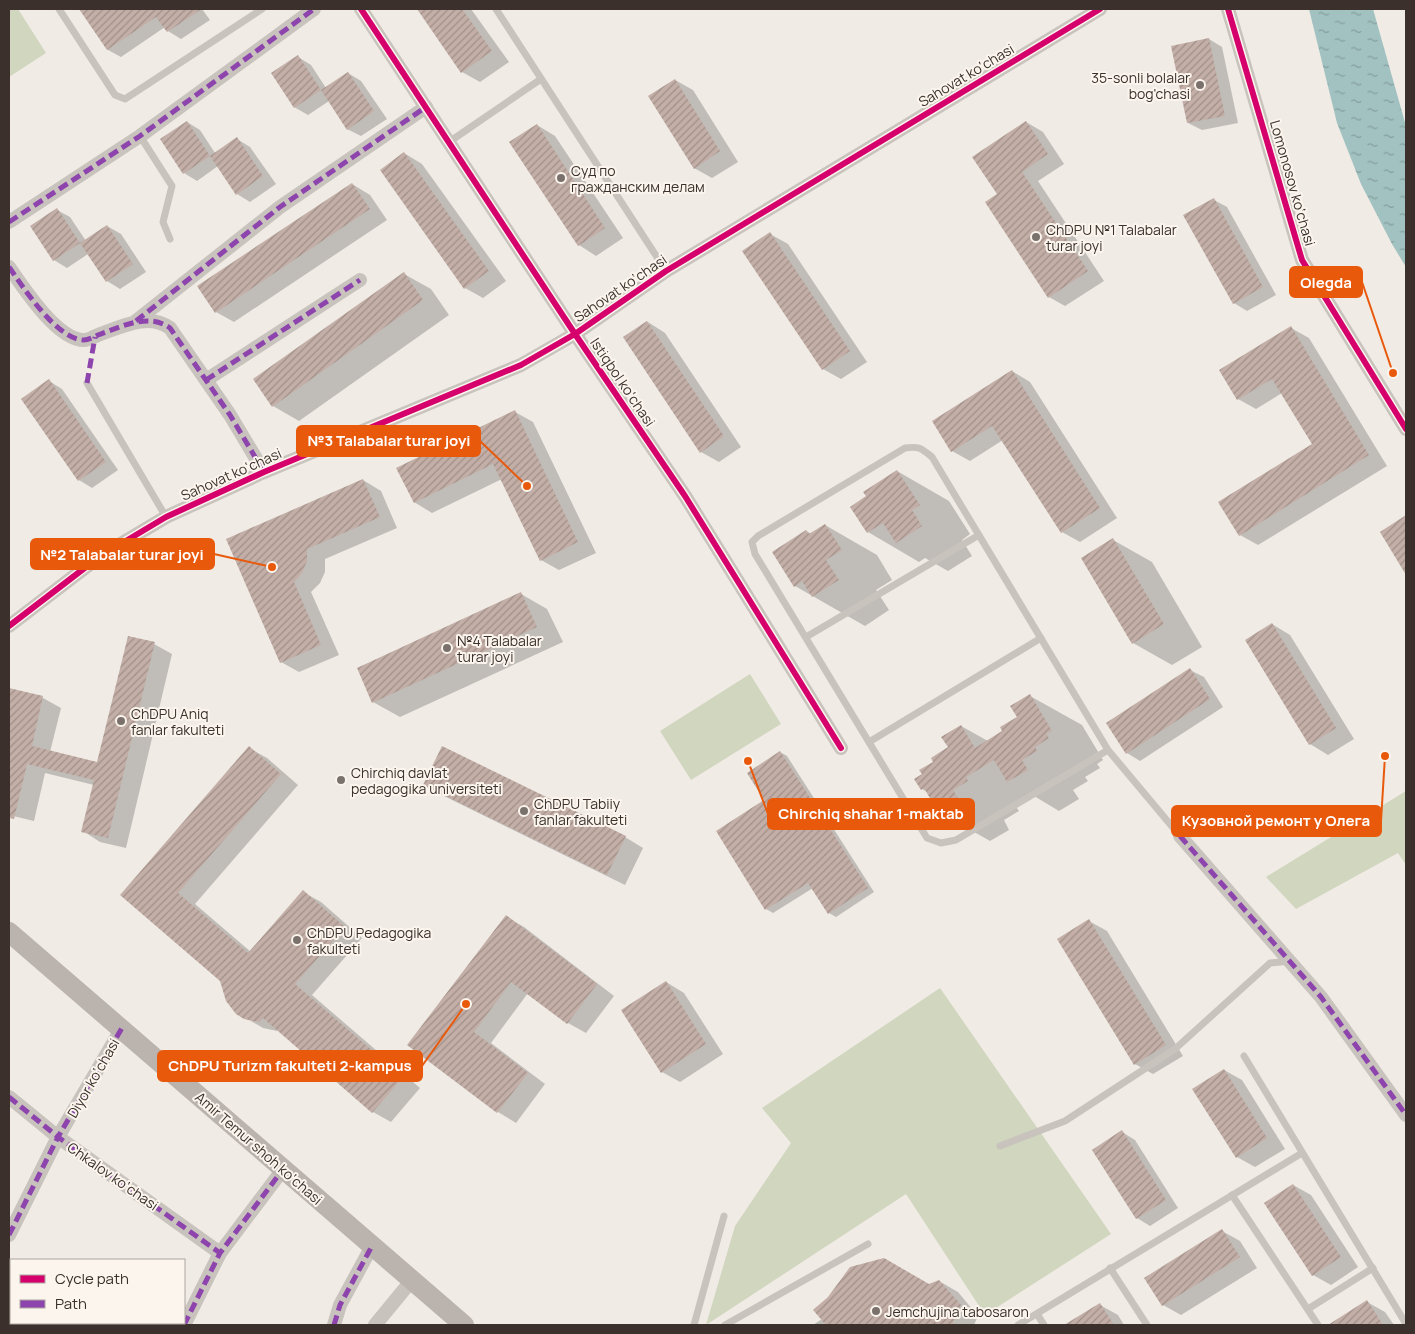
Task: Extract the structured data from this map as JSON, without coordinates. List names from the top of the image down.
{
  "streets": {
    "main road": ["Amir Temur shoh ko‘chasi"],
    "street": [
      "Sahovat ko‘chasi",
      "Lomonosov ko‘chasi",
      "Istiqbol ko‘chasi",
      "Diyor ko‘chasi",
      "Chkalov ko‘chasi"
    ]
  },
  "crossings": [
    ["Sahovat ko‘chasi", "Istiqbol ko‘chasi"],
    ["Diyor ko‘chasi", "Amir Temur shoh ko‘chasi"],
    ["Diyor ko‘chasi", "Chkalov ko‘chasi"]
  ],
  "places": [
    "35-sonli bolalar bog'chasi",
    "Суд по гражданским делам",
    "ChDPU №1 Talabalar turar joyi",
    "Olegda",
    "№3 Talabalar turar joyi",
    "№2 Talabalar turar joyi",
    "№4 Talabalar turar joyi",
    "ChDPU Aniq fanlar fakulteti",
    "Кузовной ремонт у Олега",
    "Chirchiq shahar 1-maktab",
    "Chirchiq davlat pedagogika universiteti",
    "ChDPU Tabiiy fanlar fakulteti",
    "ChDPU Pedagogika fakulteti",
    "ChDPU Turizm fakulteti 2-kampus",
    "Jemchujina tabosaron"
  ],
  "legend": ["Cycle path", "Path"]
}
